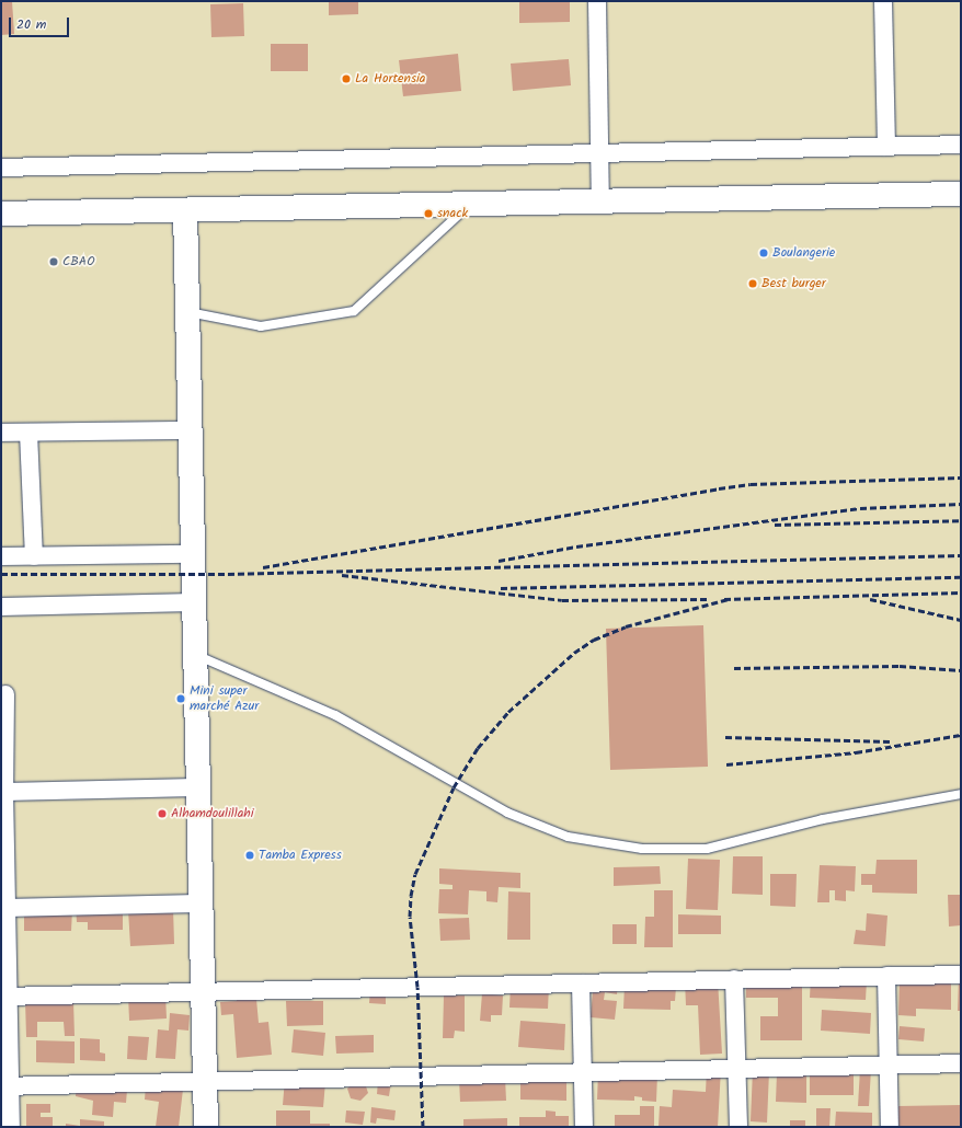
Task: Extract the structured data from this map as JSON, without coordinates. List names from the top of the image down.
{
  "places": [
    "La Hortensia",
    "snack",
    "Boulangerie",
    "CBAO",
    "Best burger",
    "Mini super marché Azur",
    "Alhamdoulillahi",
    "Tamba Express"
  ],
  "scale_bar": "20 m"
}
